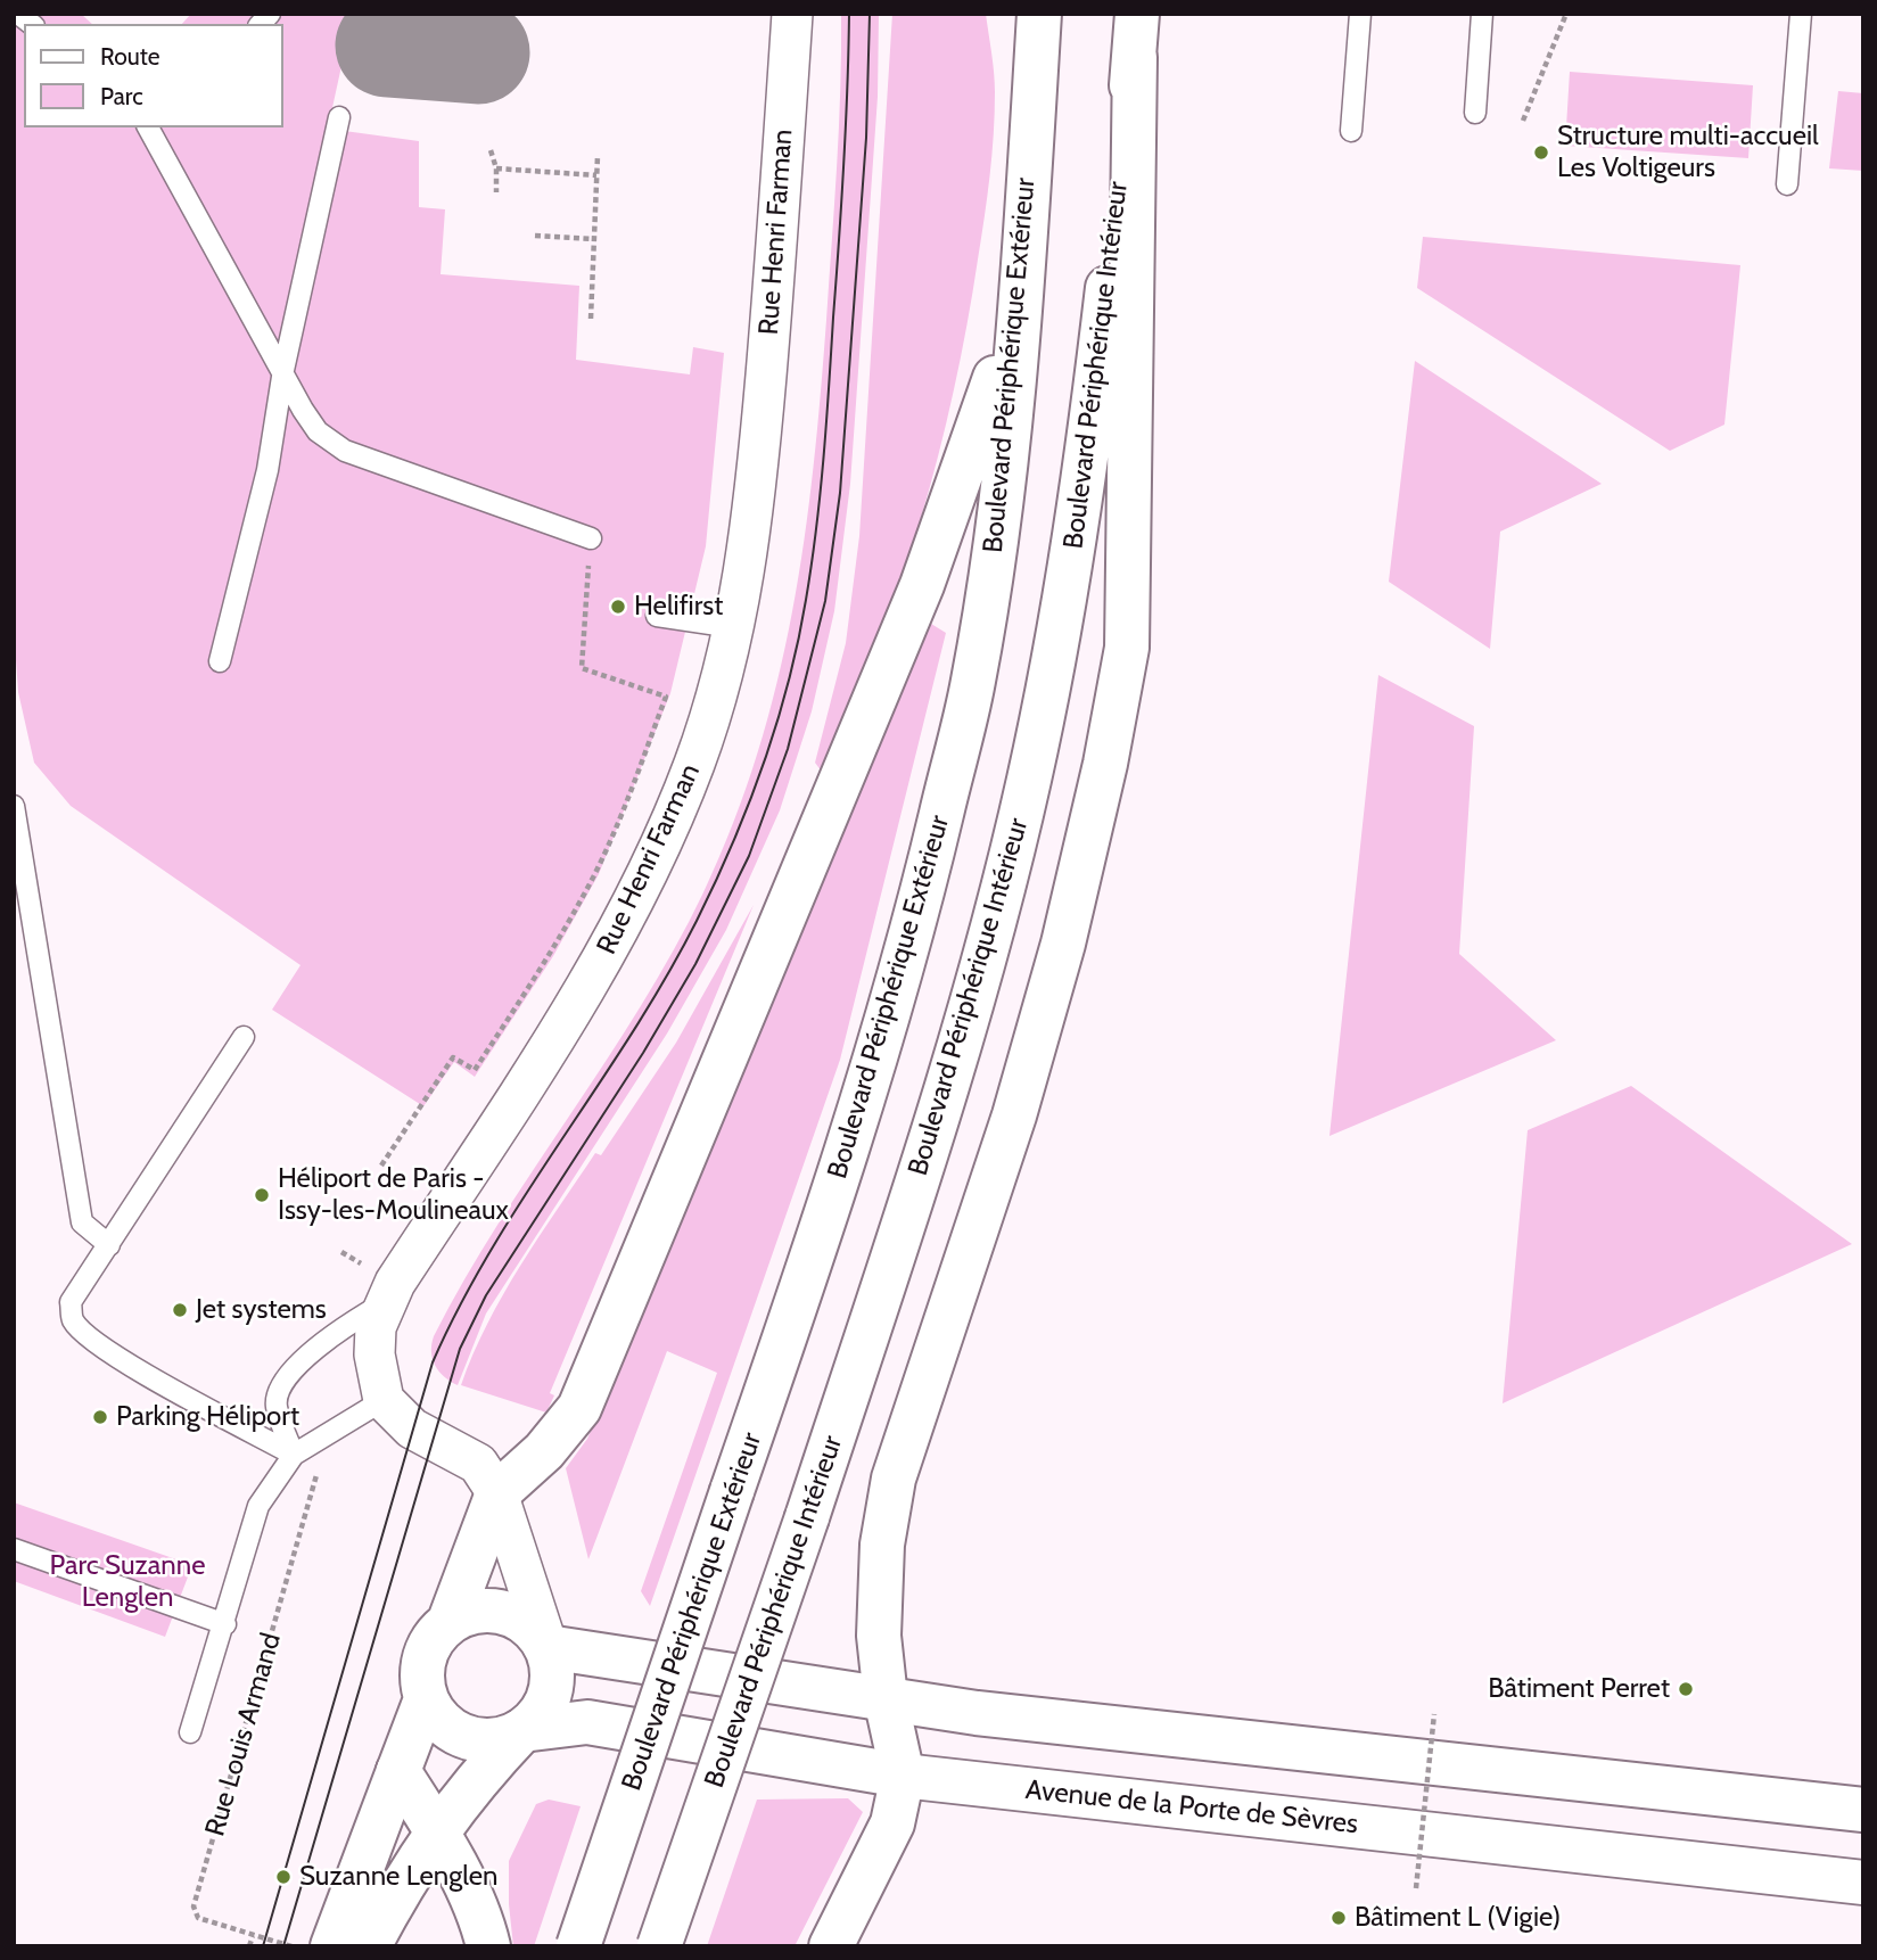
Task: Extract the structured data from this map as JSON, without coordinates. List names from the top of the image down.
{
  "streets": {
    "main road": ["Boulevard Périphérique Extérieur", "Boulevard Périphérique Intérieur", "Avenue de la Porte de Sèvres"],
    "street": ["Rue Henri Farman"],
    "path": ["Rue Louis Armand"]
  },
  "parks": ["Parc Suzanne Lenglen"],
  "places": [
    "Structure multi-accueil Les Voltigeurs",
    "Helifirst",
    "Héliport de Paris - Issy-les-Moulineaux",
    "Jet systems",
    "Parking Héliport",
    "Bâtiment Perret",
    "Suzanne Lenglen",
    "Bâtiment L (Vigie)"
  ],
  "legend": ["Route", "Parc"]
}
